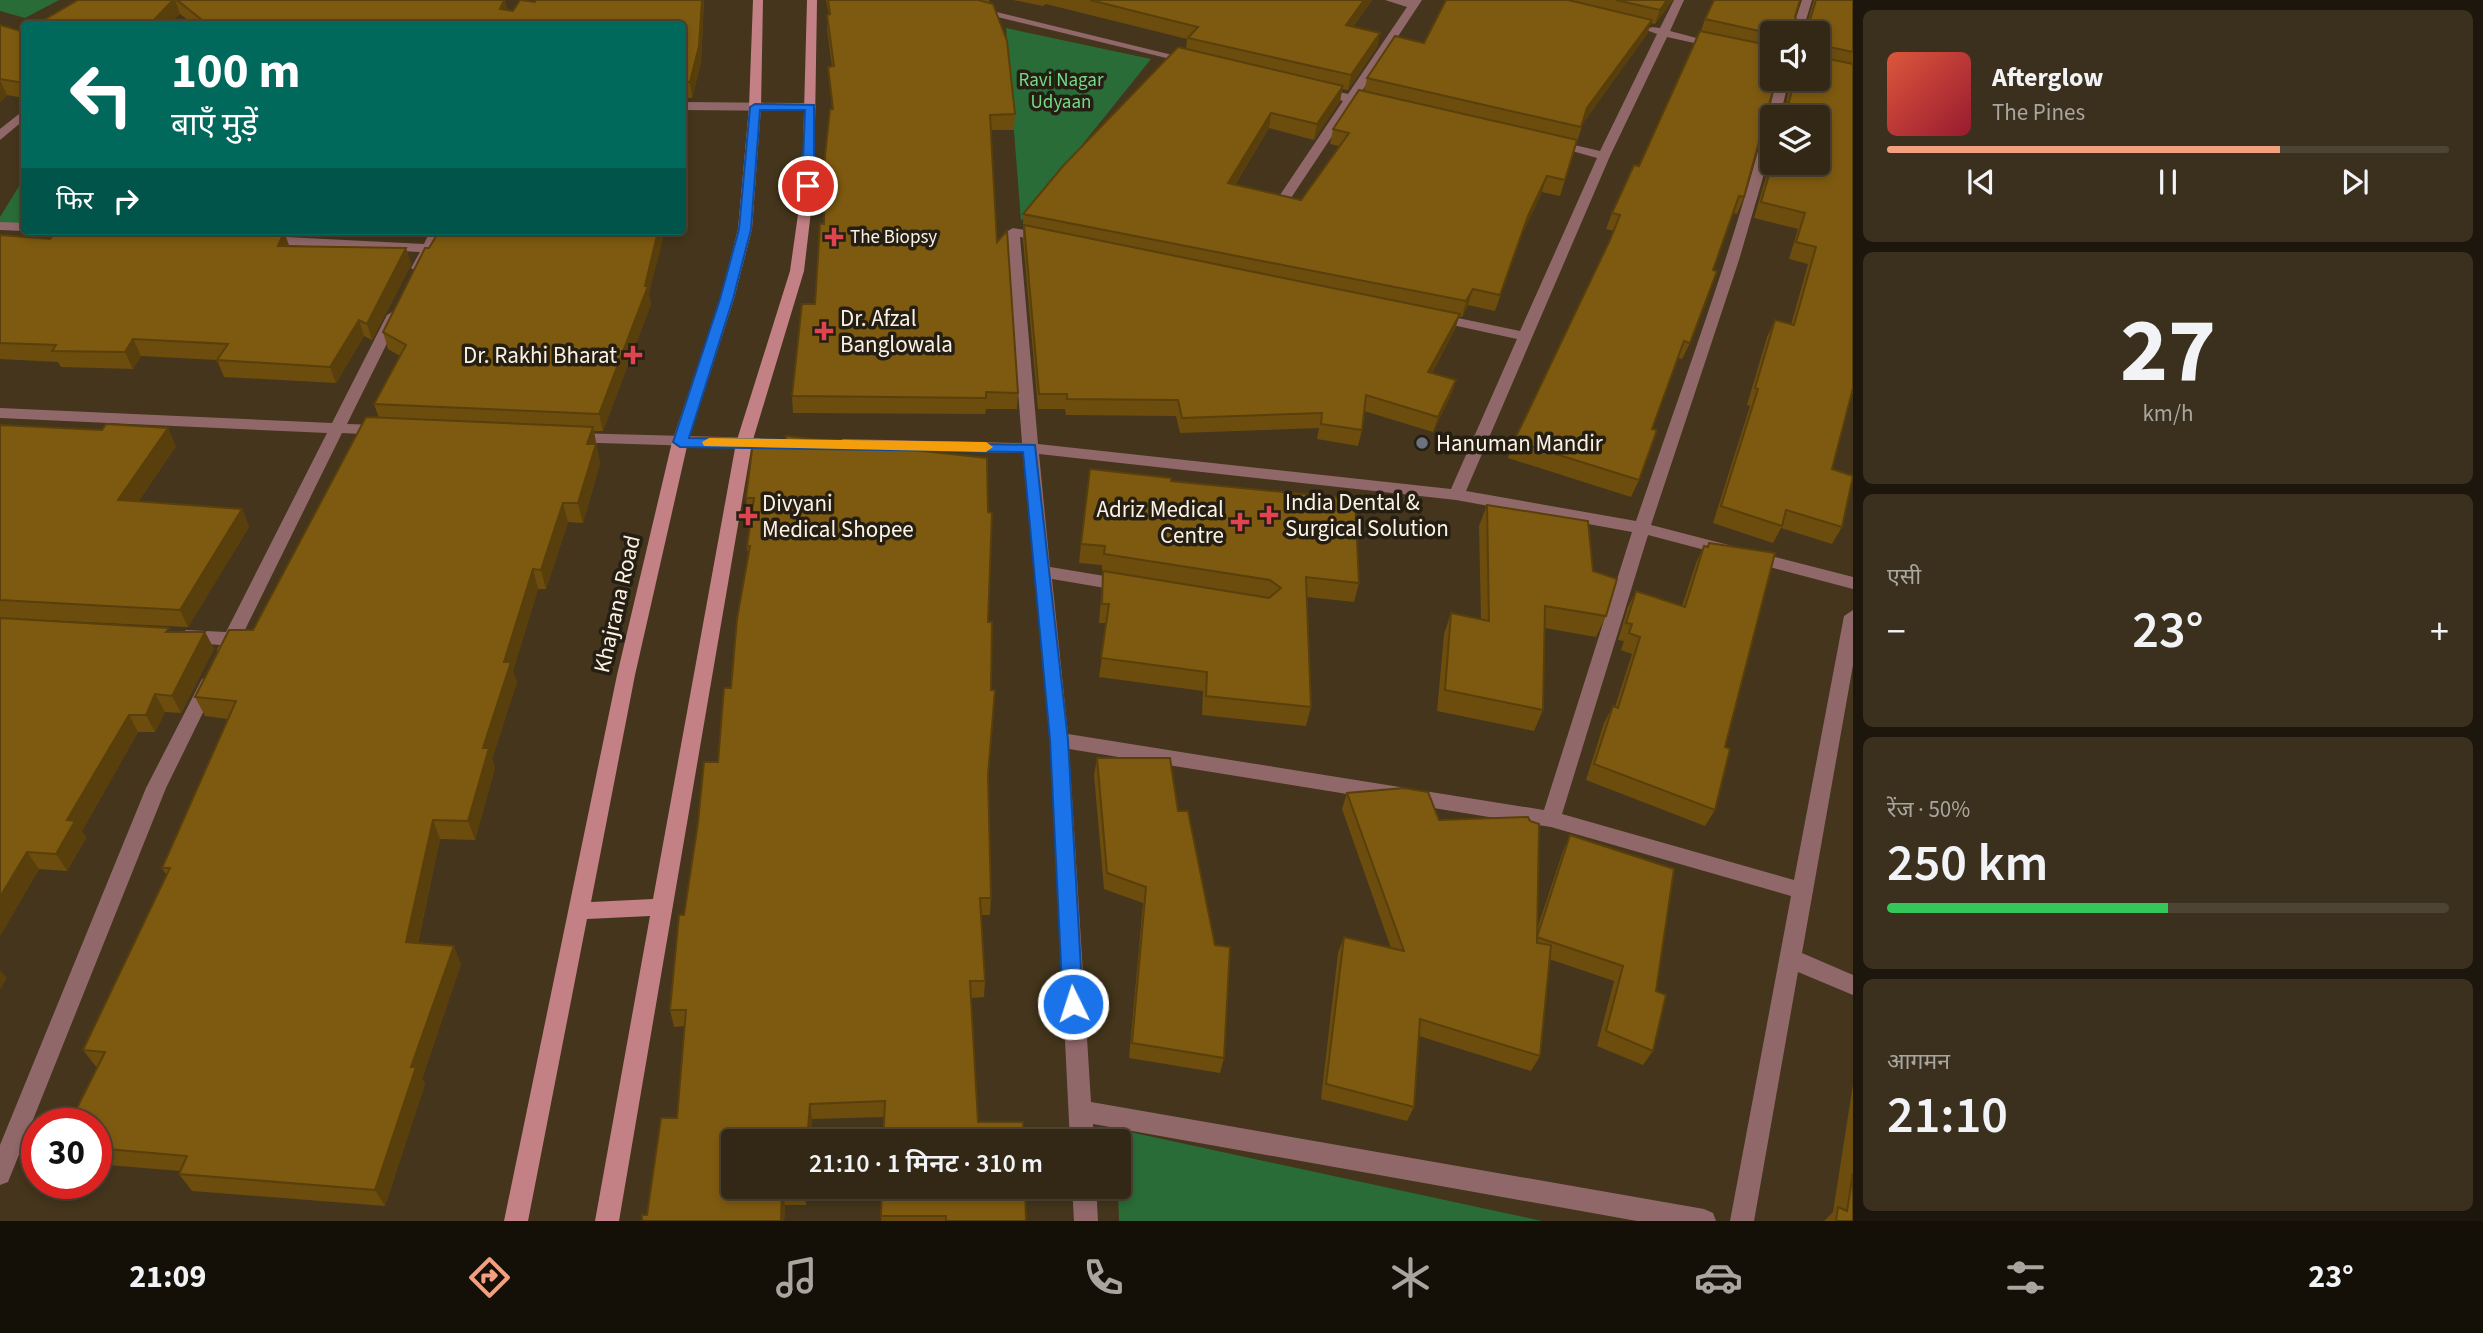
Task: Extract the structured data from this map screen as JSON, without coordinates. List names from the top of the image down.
{
  "streets": {
    "main road": ["Khajrana Road"]
  },
  "parks": ["Ravi Nagar Udyaan"],
  "places": {
    "health": [
      "The Biopsy",
      "Dr. Afzal Banglowala",
      "Dr. Rakhi Bharat",
      "India Dental & Surgical Solution",
      "Divyani Medical Shopee",
      "Adriz Medical Centre"
    ],
    "other": ["Hanuman Mandir"]
  },
  "page": {
    "turn": ["100 m", "बाएँ मुड़ें"],
    "song": ["Afterglow", "The Pines"],
    "then": "फिर",
    "tile": [
      ["27", "km/h"],
      "एसी",
      ["रेंज · 50%", "250 km"],
      ["आगमन", "21:10"]
    ],
    "heat": ["−", "23°", "+"],
    "limit": "30",
    "trip": "21:10 · 1 मिनट · 310 m",
    "tabs": ["21:09", "23°"]
  }
}
